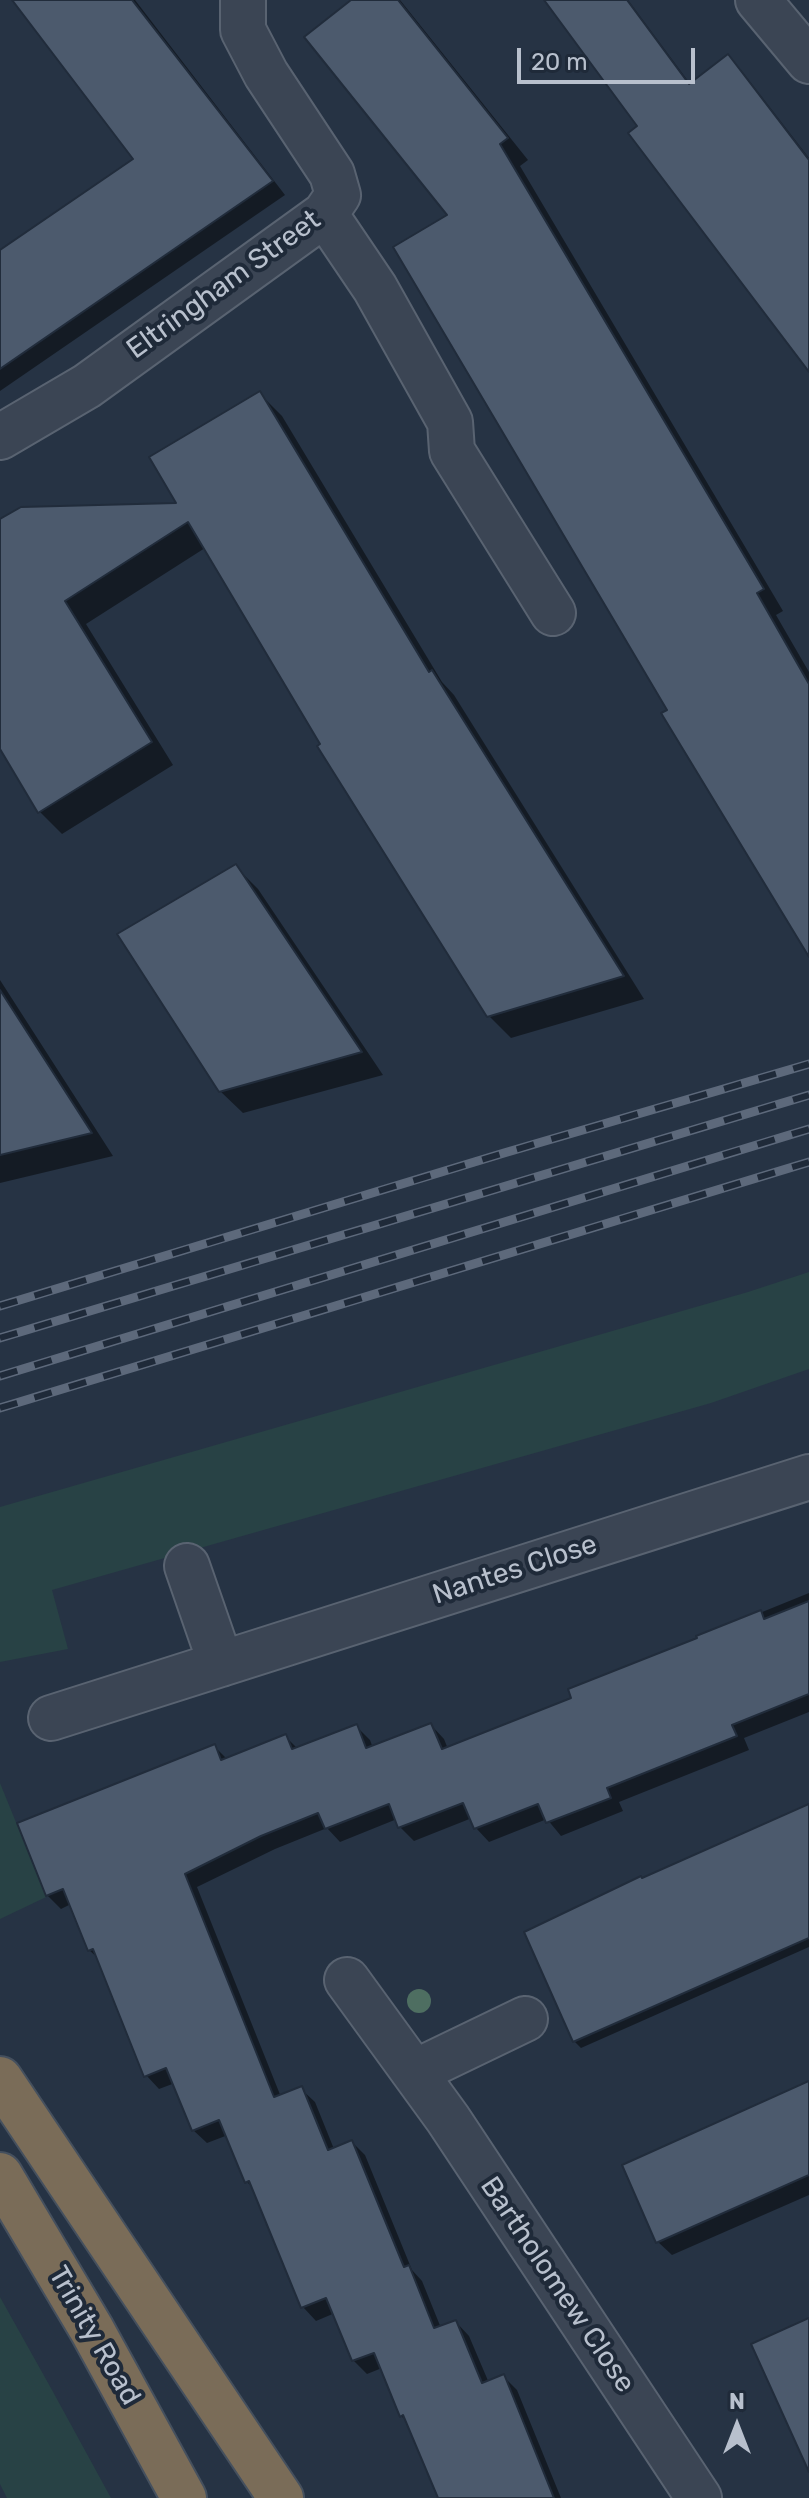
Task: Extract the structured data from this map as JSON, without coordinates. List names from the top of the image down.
{
  "streets": {
    "highway": ["Trinity Road"],
    "street": ["Eltringham Street", "Nantes Close", "Bartholomew Close"]
  },
  "scale_bar": "20 m",
  "north": "top"
}
